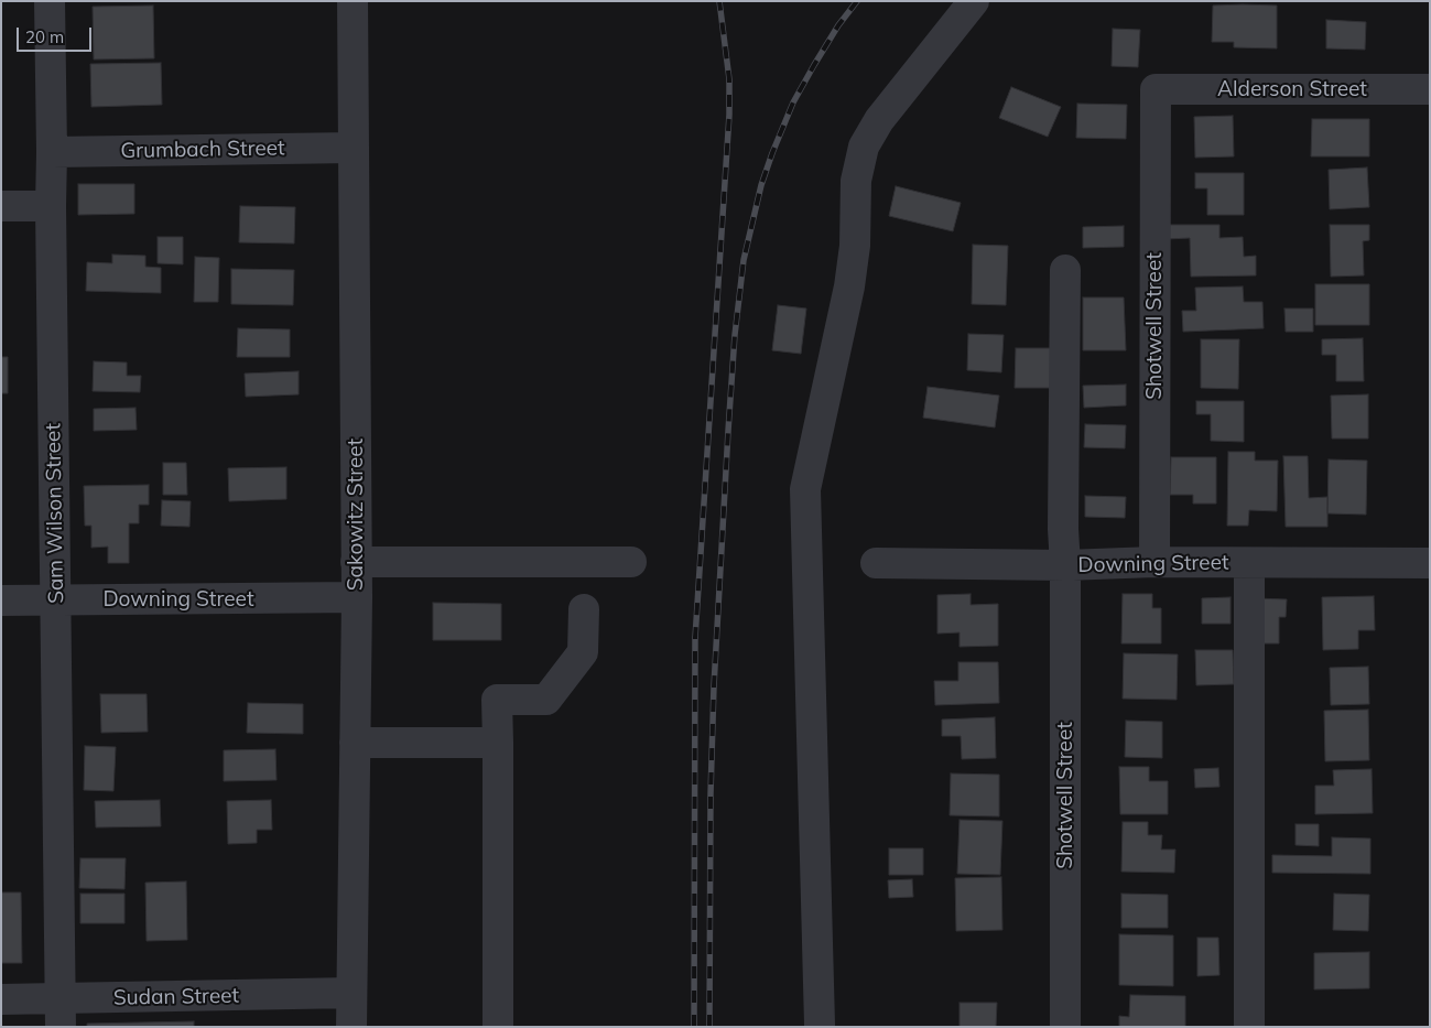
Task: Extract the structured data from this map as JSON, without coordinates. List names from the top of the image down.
{
  "streets": {
    "street": [
      "Alderson Street",
      "Grumbach Street",
      "Shotwell Street",
      "Sam Wilson Street",
      "Sakowitz Street",
      "Downing Street",
      "Sudan Street"
    ]
  },
  "crossings": [
    ["Alderson Street", "Shotwell Street"],
    ["Grumbach Street", "Sam Wilson Street"],
    ["Grumbach Street", "Sakowitz Street"],
    ["Shotwell Street", "Downing Street"],
    ["Sam Wilson Street", "Downing Street"],
    ["Sam Wilson Street", "Sudan Street"],
    ["Sakowitz Street", "Downing Street"],
    ["Sakowitz Street", "Sudan Street"]
  ],
  "scale_bar": "20 m"
}
